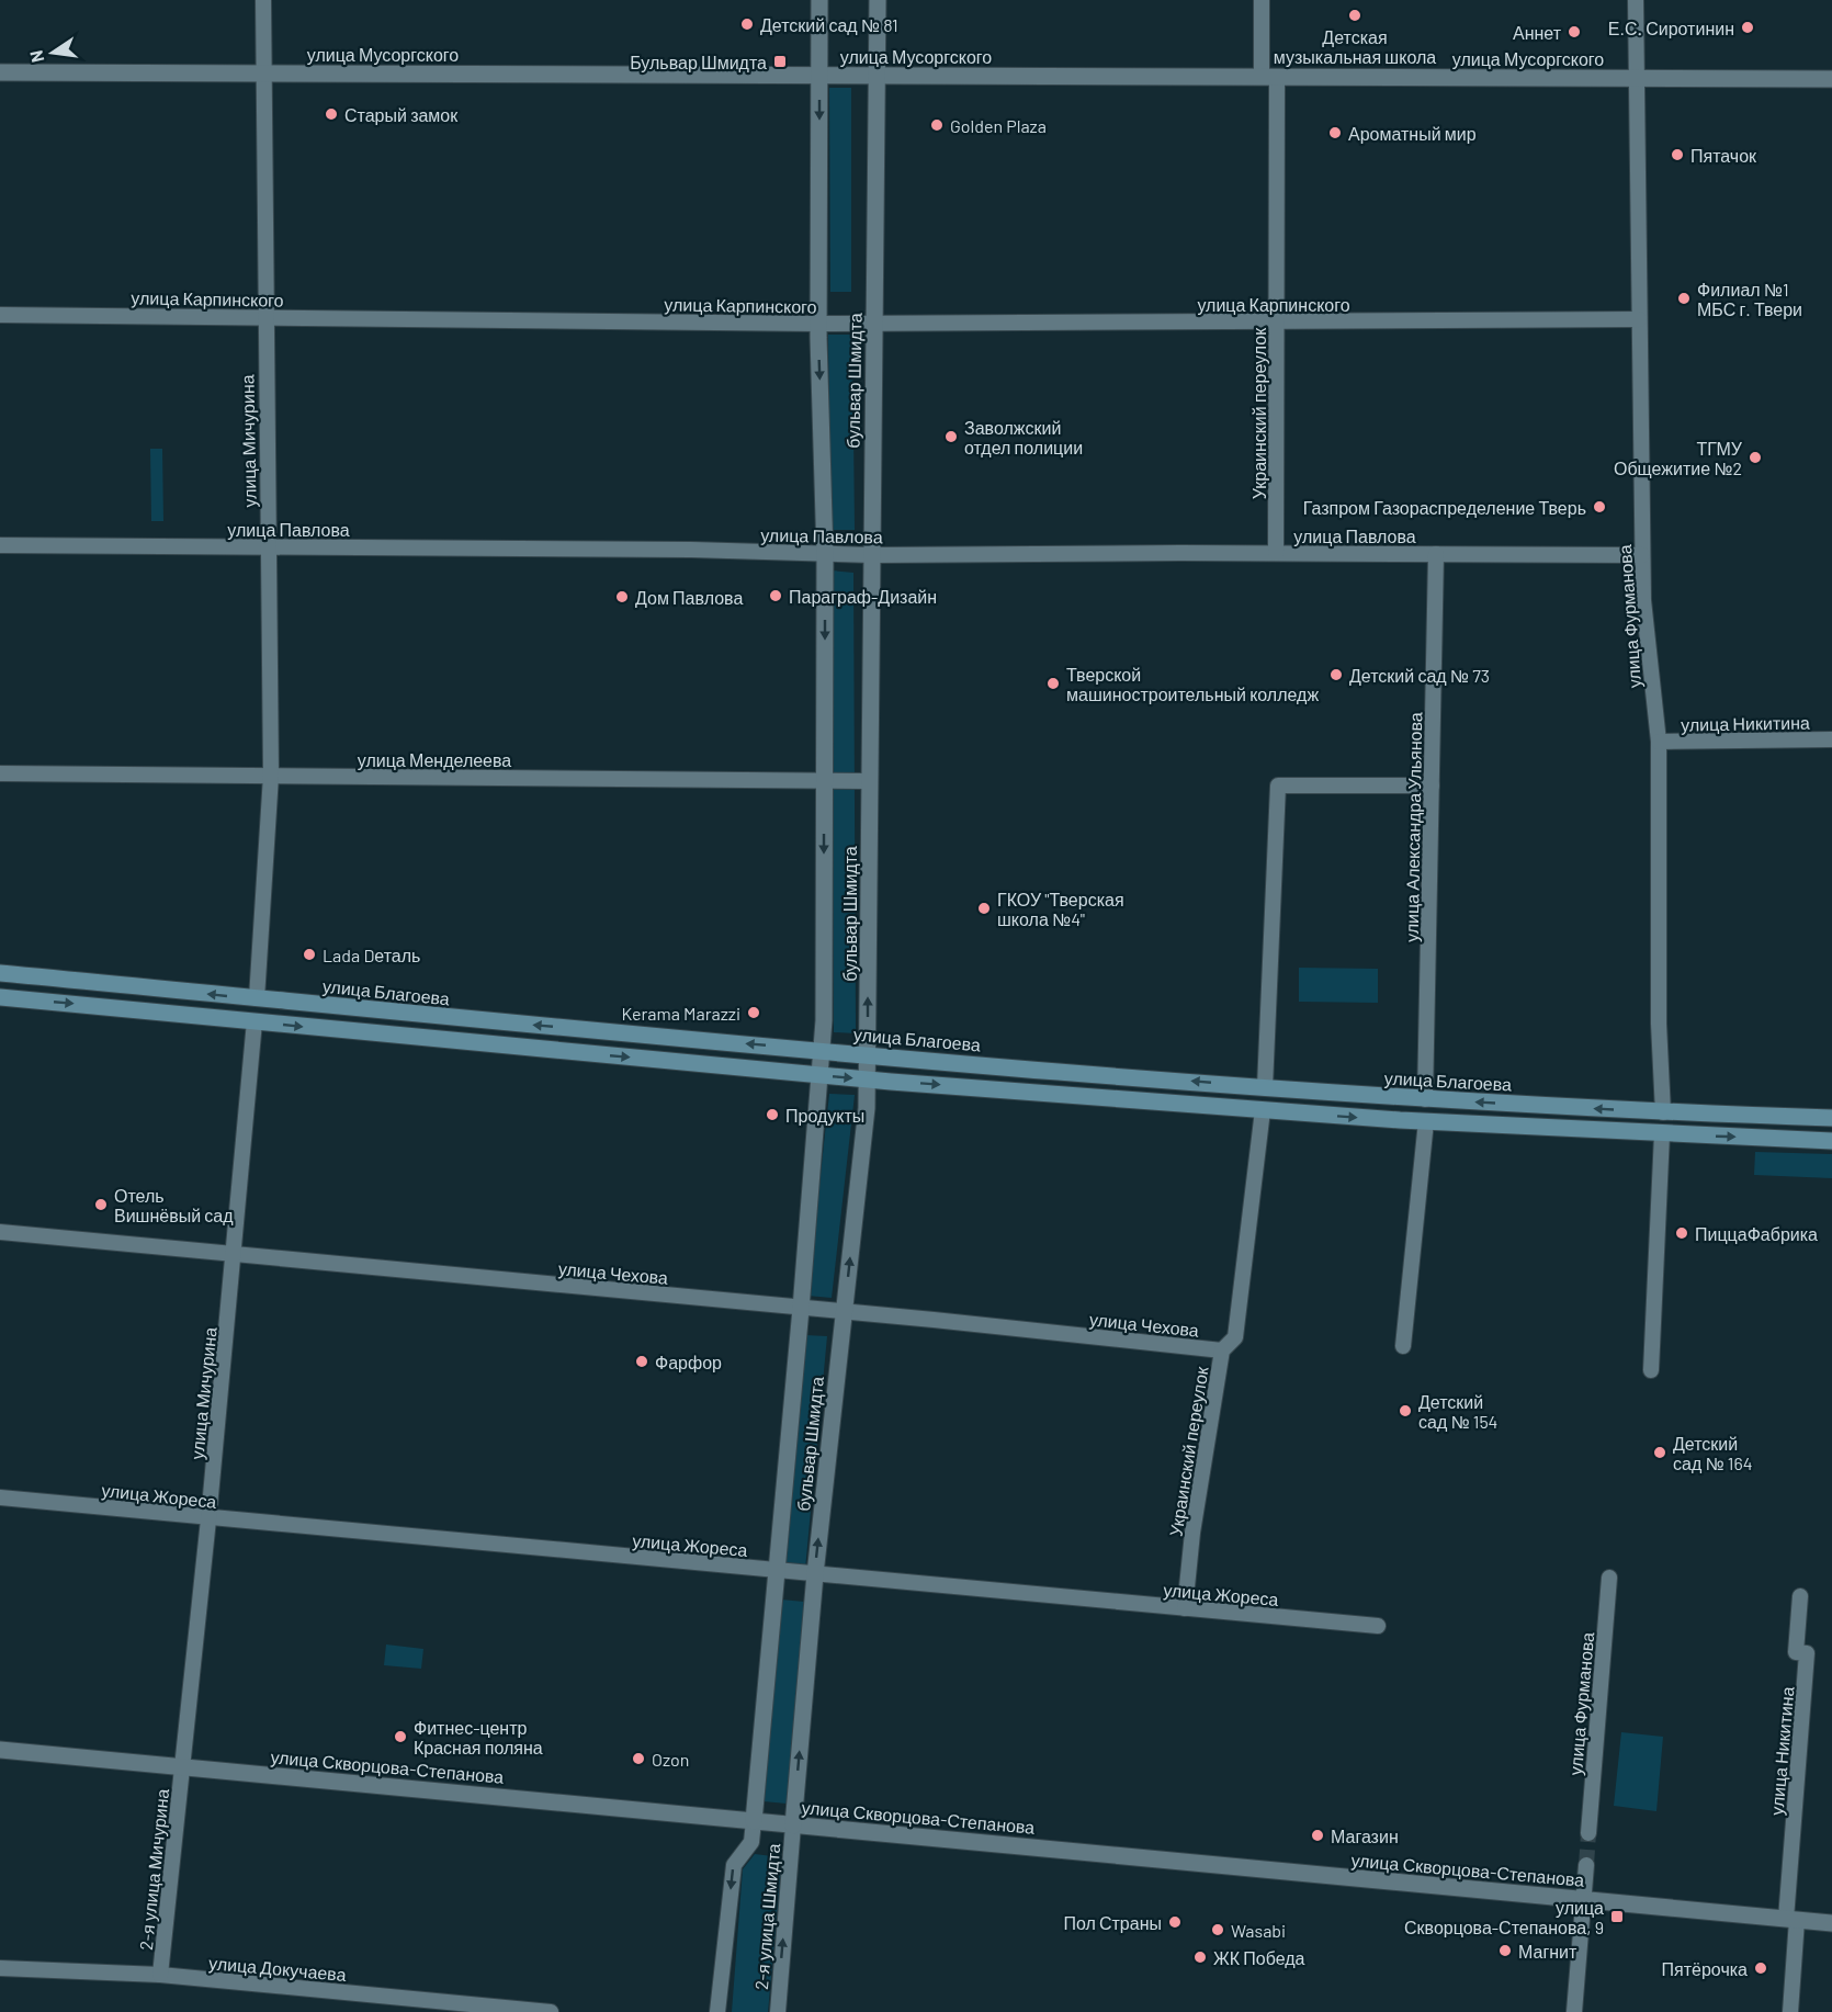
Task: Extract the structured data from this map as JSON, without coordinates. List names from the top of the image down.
{
  "streets": {
    "main road": ["улица Благоева"],
    "street": [
      "улица Мусоргского",
      "улица Карпинского",
      "бульвар Шмидта",
      "Украинский переулок",
      "улица Мичурина",
      "улица Павлова",
      "улица Фурманова",
      "улица Никитина",
      "улица Менделеева",
      "улица Александра Ульянова",
      "улица Чехова",
      "улица Жореса",
      "улица Скворцова-Степанова",
      "2-я улица Мичурина",
      "2-я улица Шмидта",
      "улица Докучаева"
    ]
  },
  "crossings": [
    ["улица Мусоргского", "бульвар Шмидта"],
    ["улица Мусоргского", "Украинский переулок"],
    ["улица Мусоргского", "улица Мичурина"],
    ["улица Мусоргского", "улица Фурманова"],
    ["улица Карпинского", "бульвар Шмидта"],
    ["улица Карпинского", "Украинский переулок"],
    ["улица Карпинского", "улица Мичурина"],
    ["улица Карпинского", "улица Фурманова"],
    ["бульвар Шмидта", "улица Павлова"],
    ["бульвар Шмидта", "улица Менделеева"],
    ["бульвар Шмидта", "улица Благоева"],
    ["бульвар Шмидта", "улица Чехова"],
    ["бульвар Шмидта", "улица Жореса"],
    ["бульвар Шмидта", "улица Скворцова-Степанова"],
    ["бульвар Шмидта", "2-я улица Шмидта"],
    ["Украинский переулок", "улица Павлова"],
    ["Украинский переулок", "улица Чехова"],
    ["Украинский переулок", "улица Жореса"],
    ["улица Мичурина", "улица Павлова"],
    ["улица Мичурина", "улица Менделеева"],
    ["улица Мичурина", "улица Благоева"],
    ["улица Мичурина", "улица Чехова"],
    ["улица Мичурина", "улица Жореса"],
    ["улица Мичурина", "улица Скворцова-Степанова"],
    ["улица Мичурина", "2-я улица Мичурина"],
    ["улица Павлова", "улица Фурманова"],
    ["улица Павлова", "улица Александра Ульянова"],
    ["улица Фурманова", "улица Никитина"],
    ["улица Фурманова", "улица Благоева"],
    ["улица Никитина", "улица Скворцова-Степанова"],
    ["улица Александра Ульянова", "улица Благоева"],
    ["улица Скворцова-Степанова", "2-я улица Мичурина"],
    ["улица Скворцова-Степанова", "2-я улица Шмидта"],
    ["2-я улица Мичурина", "улица Докучаева"]
  ],
  "places": {
    "other": [
      "Детская музыкальная школа",
      "Детский сад № 81",
      "Е.С. Сиротинин",
      "Аннет",
      "Старый замок",
      "Golden Plaza",
      "Ароматный мир",
      "Пятачок",
      "Филиал №1 МБС г. Твери",
      "Заволжский отдел полиции",
      "ТГМУ Общежитие №2",
      "Газпром Газораспределение Тверь",
      "Параграф-Дизайн",
      "Дом Павлова",
      "Детский сад № 73",
      "Тверской машиностроительный колледж",
      "ГКОУ \"Тверская школа №4\"",
      "Lada Dеталь",
      "Kerama Marazzi",
      "Продукты",
      "Отель Вишнёвый сад",
      "ПиццаФабрика",
      "Фарфор",
      "Детский сад № 154",
      "Детский сад № 164",
      "Фитнес-центр Красная поляна",
      "Ozon",
      "Магазин",
      "Пол Страны",
      "Wasabi",
      "Магнит",
      "ЖК Победа",
      "Пятёрочка"
    ],
    "transit": ["Бульвар Шмидта", "улица Скворцова-Степанова, 9"]
  },
  "north": "left"
}
